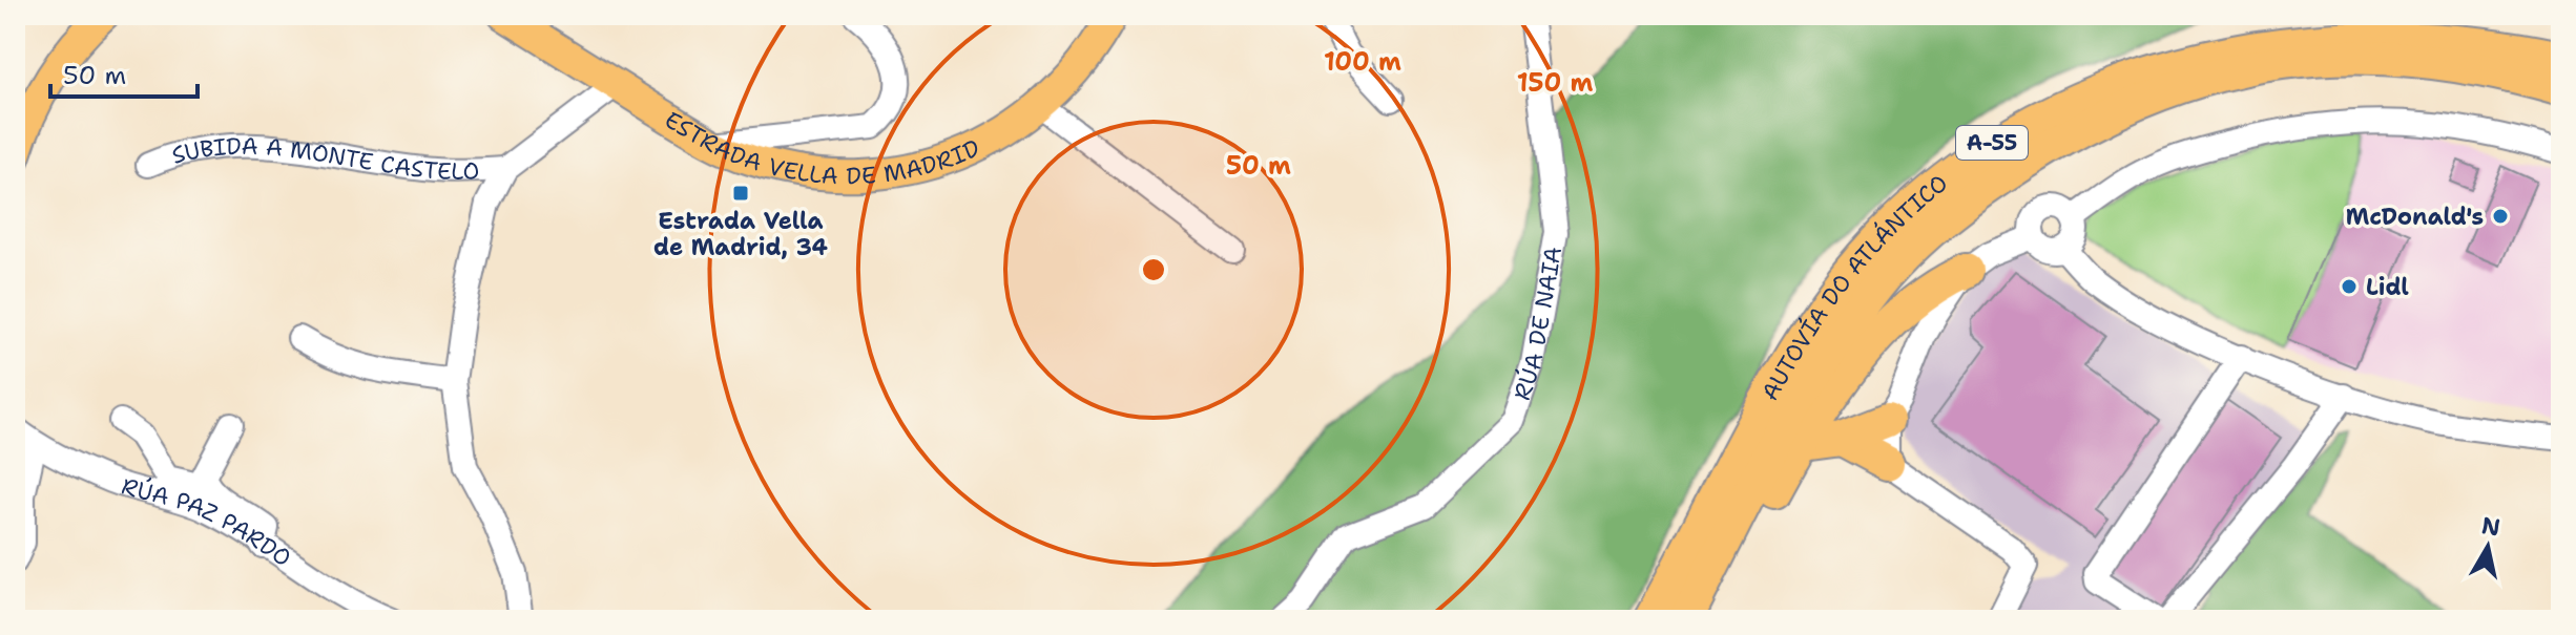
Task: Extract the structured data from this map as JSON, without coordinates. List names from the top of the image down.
{
  "streets": {
    "highway": ["A-55", "AUTOVÍA DO ATLÁNTICO"],
    "main road": ["ESTRADA VELLA DE MADRID"],
    "street": ["SUBIDA A MONTE CASTELO", "RÚA DE NAIA", "RÚA PAZ PARDO"]
  },
  "crossings": [
    ["ESTRADA VELLA DE MADRID", "SUBIDA A MONTE CASTELO"]
  ],
  "places": {
    "transit": ["Estrada Vella de Madrid, 34"],
    "other": ["McDonald's", "Lidl"]
  },
  "scale_bar": "50 m",
  "north": "top",
  "rings": ["100 m", "150 m", "50 m"]
}
